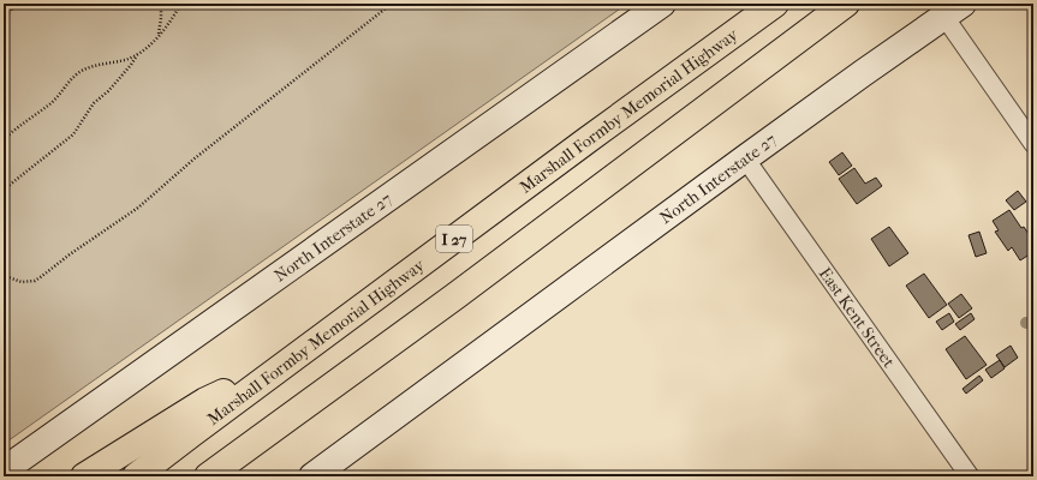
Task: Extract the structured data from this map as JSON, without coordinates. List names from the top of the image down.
{
  "streets": {
    "highway": ["Marshall Formby Memorial Highway", "I 27"],
    "main road": ["North Interstate 27"],
    "street": ["East Kent Street"]
  },
  "crossings": [
    ["North Interstate 27", "East Kent Street"]
  ]
}
